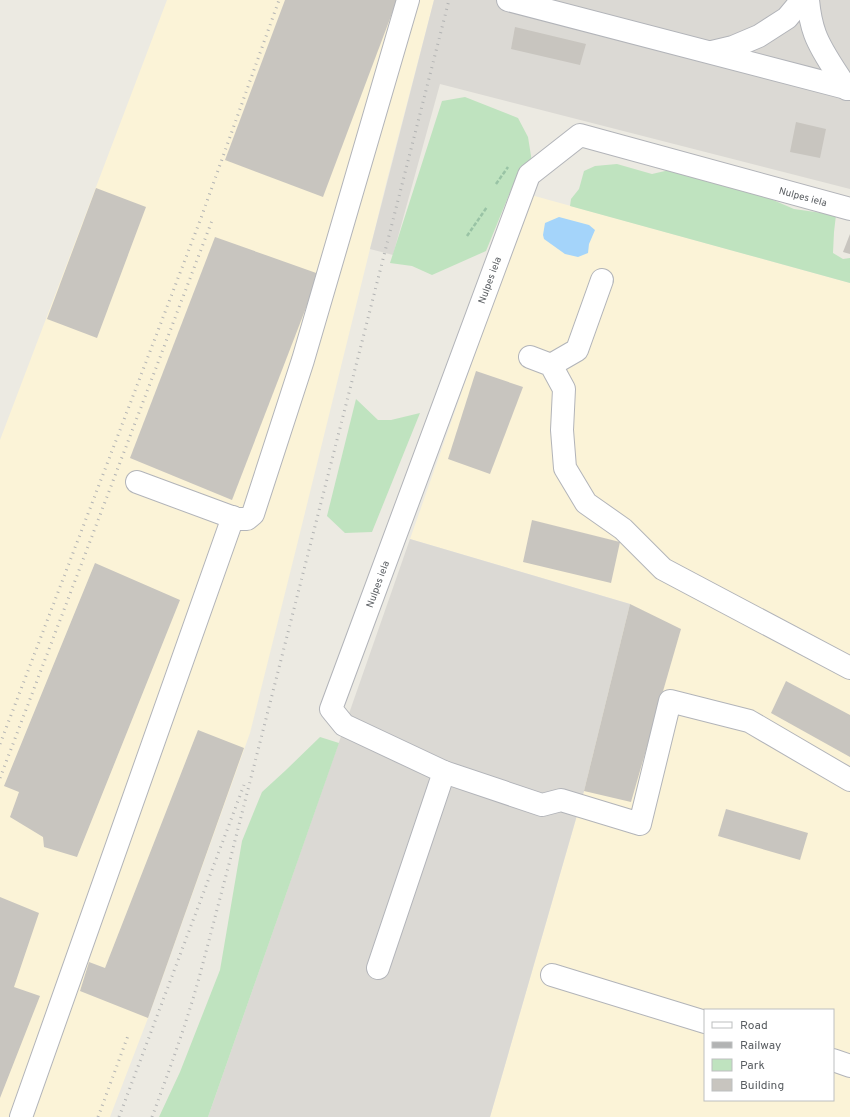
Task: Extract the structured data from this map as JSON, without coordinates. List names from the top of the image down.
{
  "streets": {
    "street": ["Nulpes iela"]
  },
  "legend": [
    "Road",
    "Railway",
    "Park",
    "Building"
  ]
}
